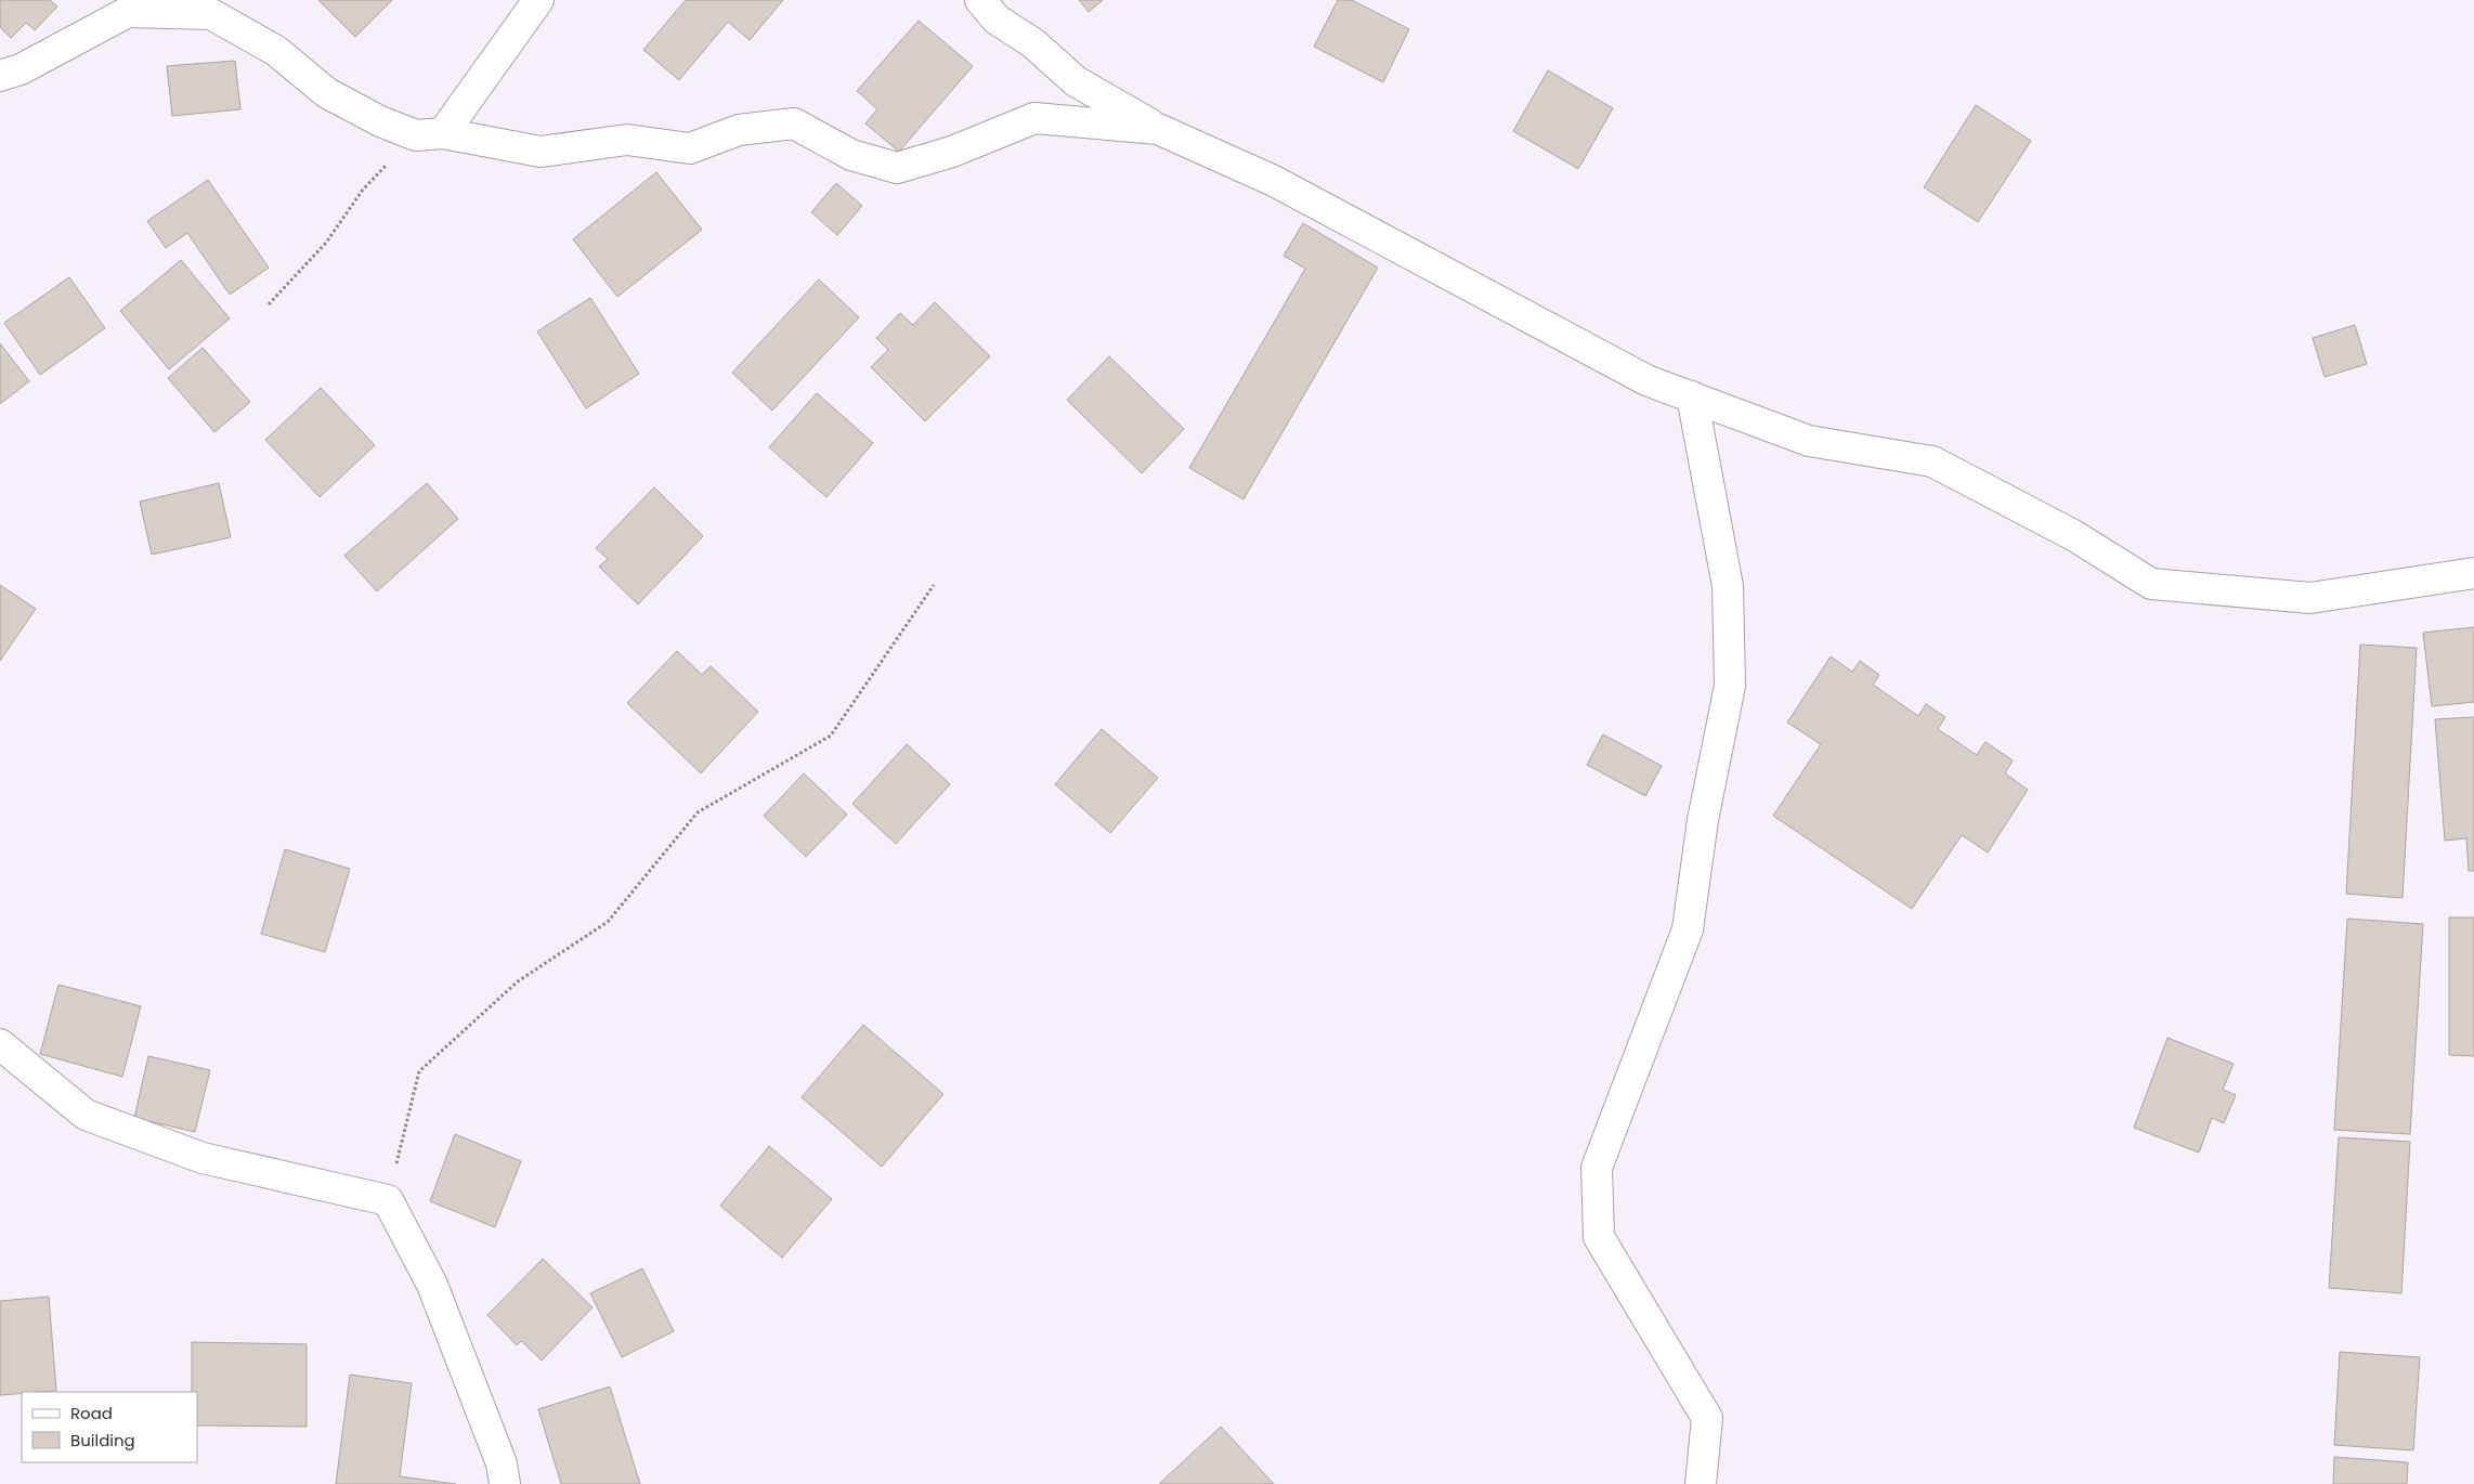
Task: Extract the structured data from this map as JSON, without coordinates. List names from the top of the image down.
{
  "legend": ["Road", "Building"]
}
